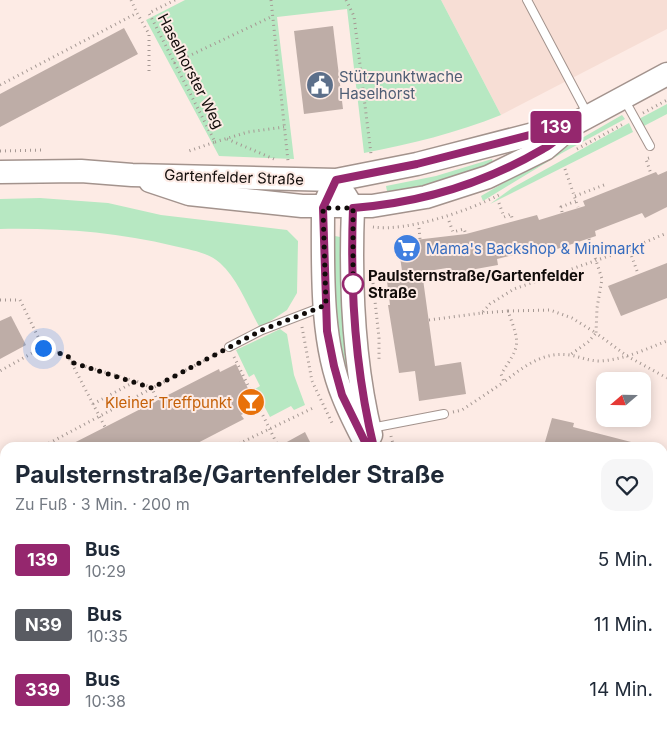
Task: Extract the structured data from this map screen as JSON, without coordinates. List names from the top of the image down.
{
  "streets": {
    "main road": ["Gartenfelder Straße"],
    "path": ["Haselhorster Weg"]
  },
  "places": {
    "public building": ["Stützpunktwache Haselhorst"],
    "supermarket": ["Mama's Backshop & Minimarkt"],
    "other": ["Paulsternstraße/Gartenfelder Straße"],
    "bar": ["Kleiner Treffpunkt"]
  },
  "lines": ["bus line 139"],
  "north": "left",
  "page": {
    "on_map": "139",
    "heading": ["Paulsternstraße/Gartenfelder Straße", "Zu Fuß · 3 Min. · 200 m"],
    "list": [
      {
        "mark": "139",
        "name": "Bus",
        "note": "10:29",
        "value": "5 Min."
      },
      {
        "mark": "N39",
        "name": "Bus",
        "note": "10:35",
        "value": "11 Min."
      },
      {
        "mark": "339",
        "name": "Bus",
        "note": "10:38",
        "value": "14 Min."
      }
    ]
  }
}
